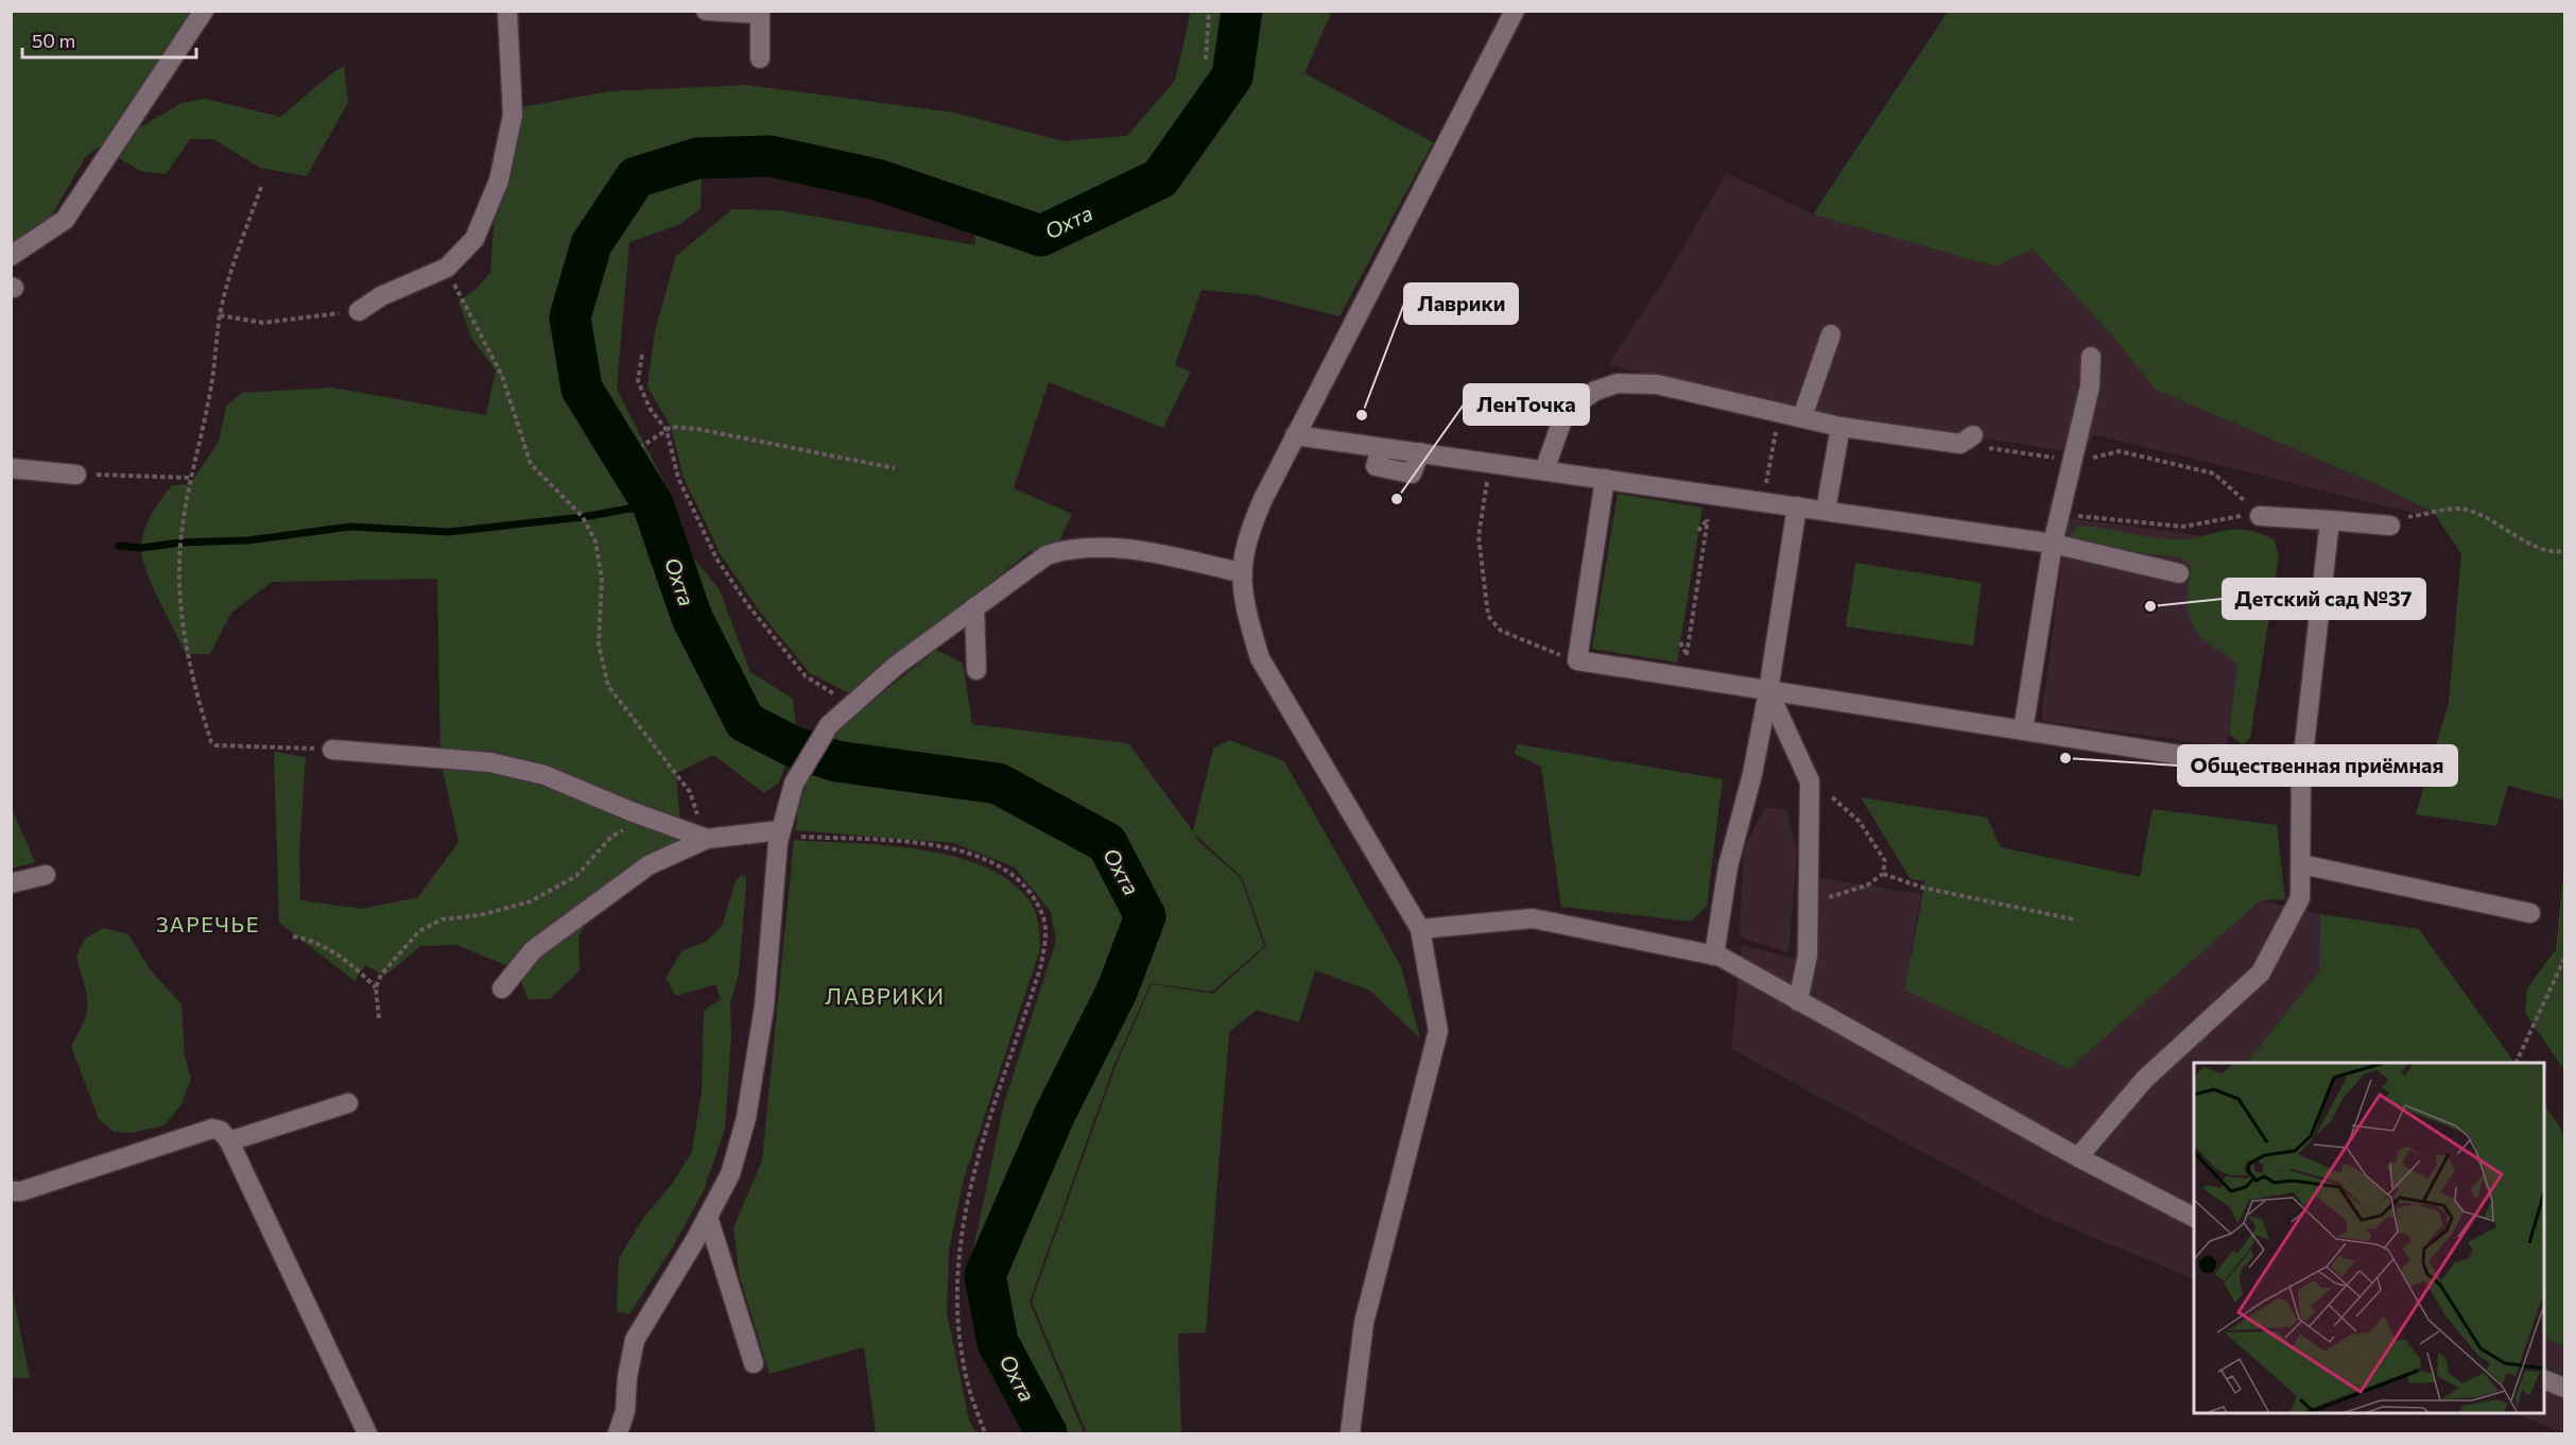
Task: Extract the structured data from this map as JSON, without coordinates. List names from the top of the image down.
{
  "districts": ["ЗАРЕЧЬЕ", "ЛАВРИКИ"],
  "water": ["Охта"],
  "places": [
    "Лаврики",
    "ЛенТочка",
    "Детский сад №37",
    "Общественная приёмная"
  ],
  "scale_bar": "50 m"
}
